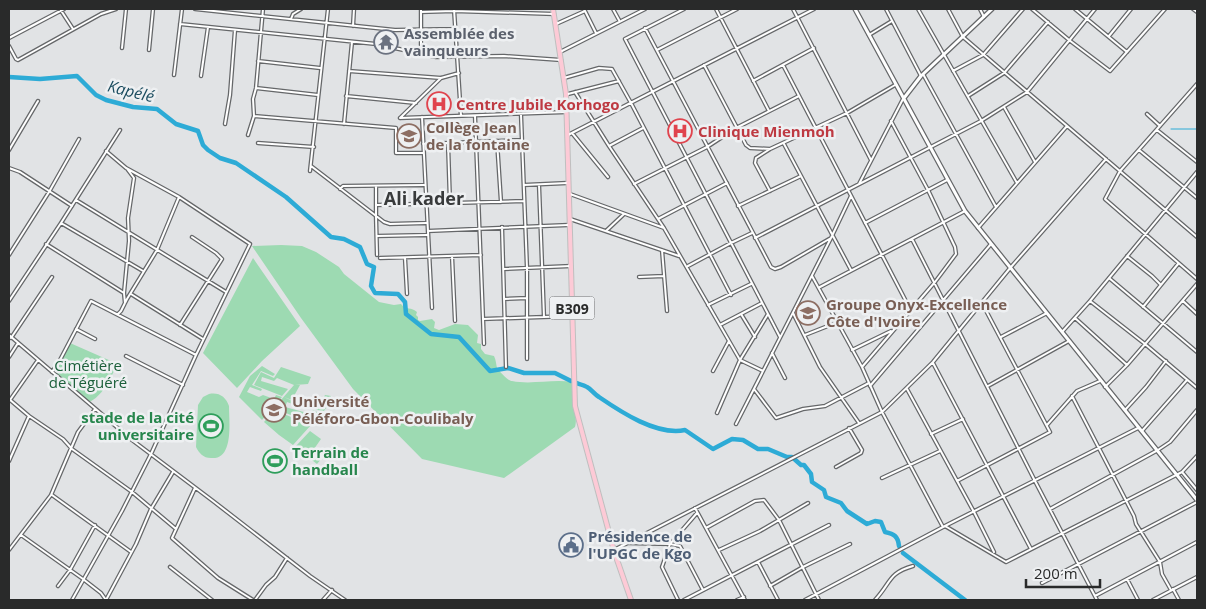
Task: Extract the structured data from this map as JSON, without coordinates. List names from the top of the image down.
{
  "streets": {
    "main road": ["B309"]
  },
  "districts": ["Ali kader"],
  "water": ["Kapélé"],
  "parks": ["Cimétière de Téguéré"],
  "places": {
    "temple": ["Assemblée des vainqueurs"],
    "hospital": ["Centre Jubile Korhogo", "Clinique Mienmoh"],
    "school or university": ["Collège Jean de la fontaine", "Groupe Onyx-Excellence Côte d'Ivoire", "Université Péléforo-Gbon-Coulibaly"],
    "sports": ["stade de la cité universitaire", "Terrain de handball"],
    "public building": ["Présidence de l'UPGC de Kgo"]
  },
  "scale_bar": "200 m"
}
